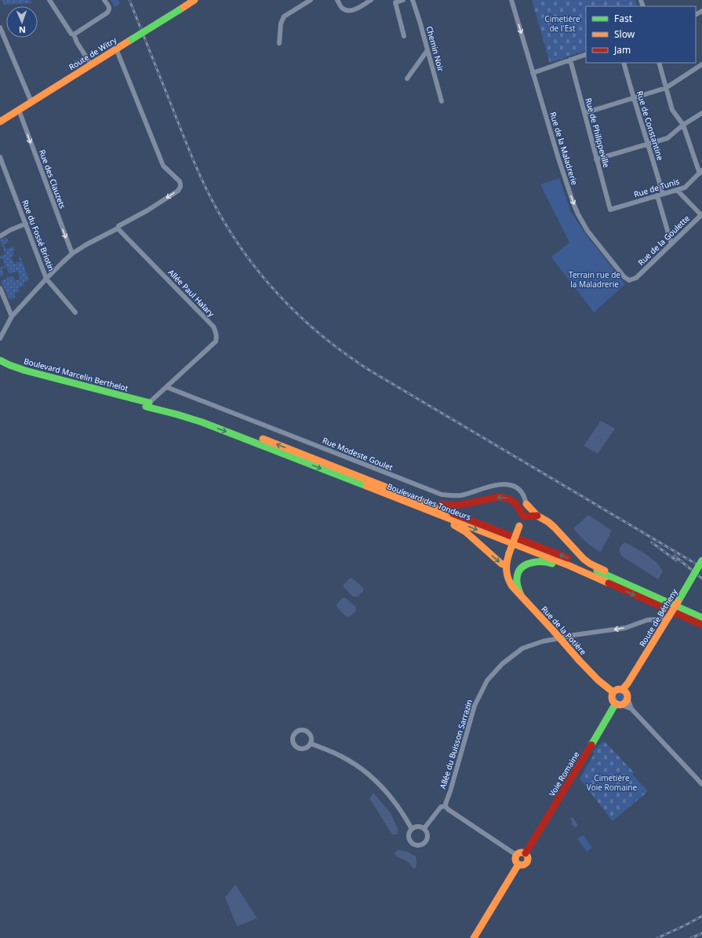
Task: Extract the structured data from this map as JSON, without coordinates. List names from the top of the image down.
{
  "streets": {
    "main road": [
      "Route de Witry",
      "Boulevard Marcelin Berthelot",
      "Boulevard des Tondeurs",
      "Route de Bétheny",
      "Rue de la Potière",
      "Voie Romaine"
    ],
    "street": [
      "Chemin Noir",
      "Rue de Constantine",
      "Rue de Philippeville",
      "Rue de la Maladrerie",
      "Rue des Clauzets",
      "Rue de Tunis",
      "Rue du Fossé Briotin",
      "Rue de la Goulette",
      "Allée Paul Halary",
      "Rue Modeste Goulet",
      "Allée du Buisson Sarrazin"
    ]
  },
  "crossings": [
    ["Route de Witry", "Rue des Clauzets"],
    ["Rue de Constantine", "Rue de Tunis"],
    ["Rue de Philippeville", "Rue de Tunis"],
    ["Rue de la Maladrerie", "Rue de la Goulette"],
    ["Allée Paul Halary", "Boulevard Marcelin Berthelot"],
    ["Allée Paul Halary", "Rue Modeste Goulet"],
    ["Allée Paul Halary", "Boulevard des Tondeurs"],
    ["Boulevard Marcelin Berthelot", "Boulevard des Tondeurs"],
    ["Route de Bétheny", "Rue de la Potière"],
    ["Route de Bétheny", "Allée du Buisson Sarrazin"],
    ["Route de Bétheny", "Voie Romaine"],
    ["Rue de la Potière", "Allée du Buisson Sarrazin"],
    ["Rue de la Potière", "Voie Romaine"]
  ],
  "one_way": ["Rue de la Maladrerie", "Rue des Clauzets"],
  "parks": ["Cimetière de l'Est", "Terrain rue de la Maladrerie", "Cimetière Voie Romaine"],
  "legend": ["Fast", "Slow", "Jam"],
  "north": "bottom"
}
